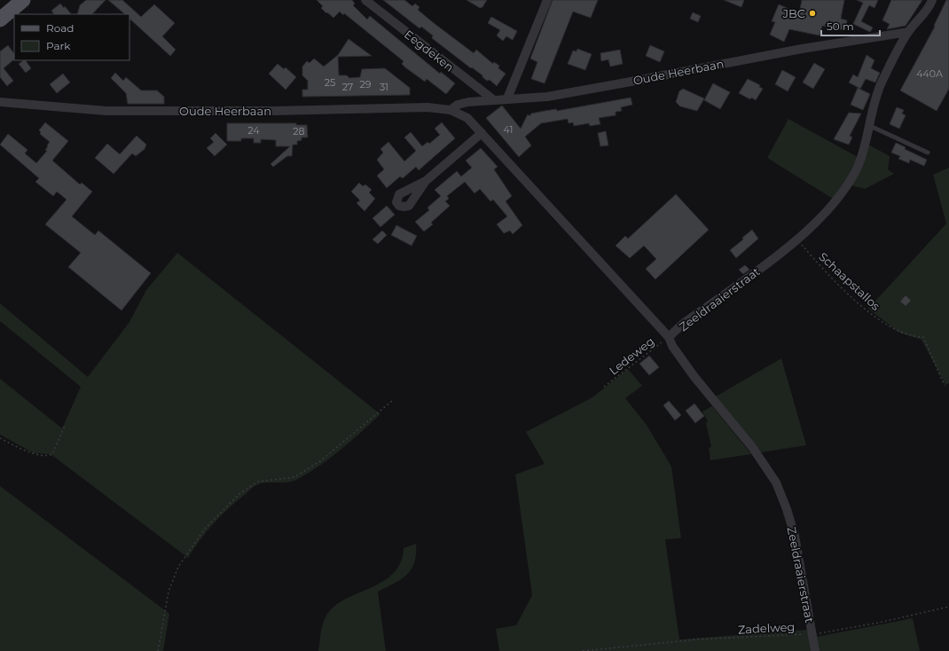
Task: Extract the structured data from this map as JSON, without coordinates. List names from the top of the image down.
{
  "streets": {
    "street": ["Eegdeken", "Oude Heerbaan", "Zeeldraaierstraat"],
    "path": ["Schaapstallos", "Ledeweg", "Zadelweg"]
  },
  "crossings": [
    ["Eegdeken", "Oude Heerbaan"],
    ["Oude Heerbaan", "Zeeldraaierstraat"],
    ["Oude Heerbaan", "Ledeweg"],
    ["Schaapstallos", "Zeeldraaierstraat"],
    ["Zeeldraaierstraat", "Ledeweg"],
    ["Zeeldraaierstraat", "Zadelweg"]
  ],
  "places": ["JBC"],
  "house_numbers": [
    "440A",
    "25",
    "29",
    "27",
    "31",
    "41",
    "24",
    "28"
  ],
  "legend": ["Road", "Park"],
  "scale_bar": "50 m"
}
